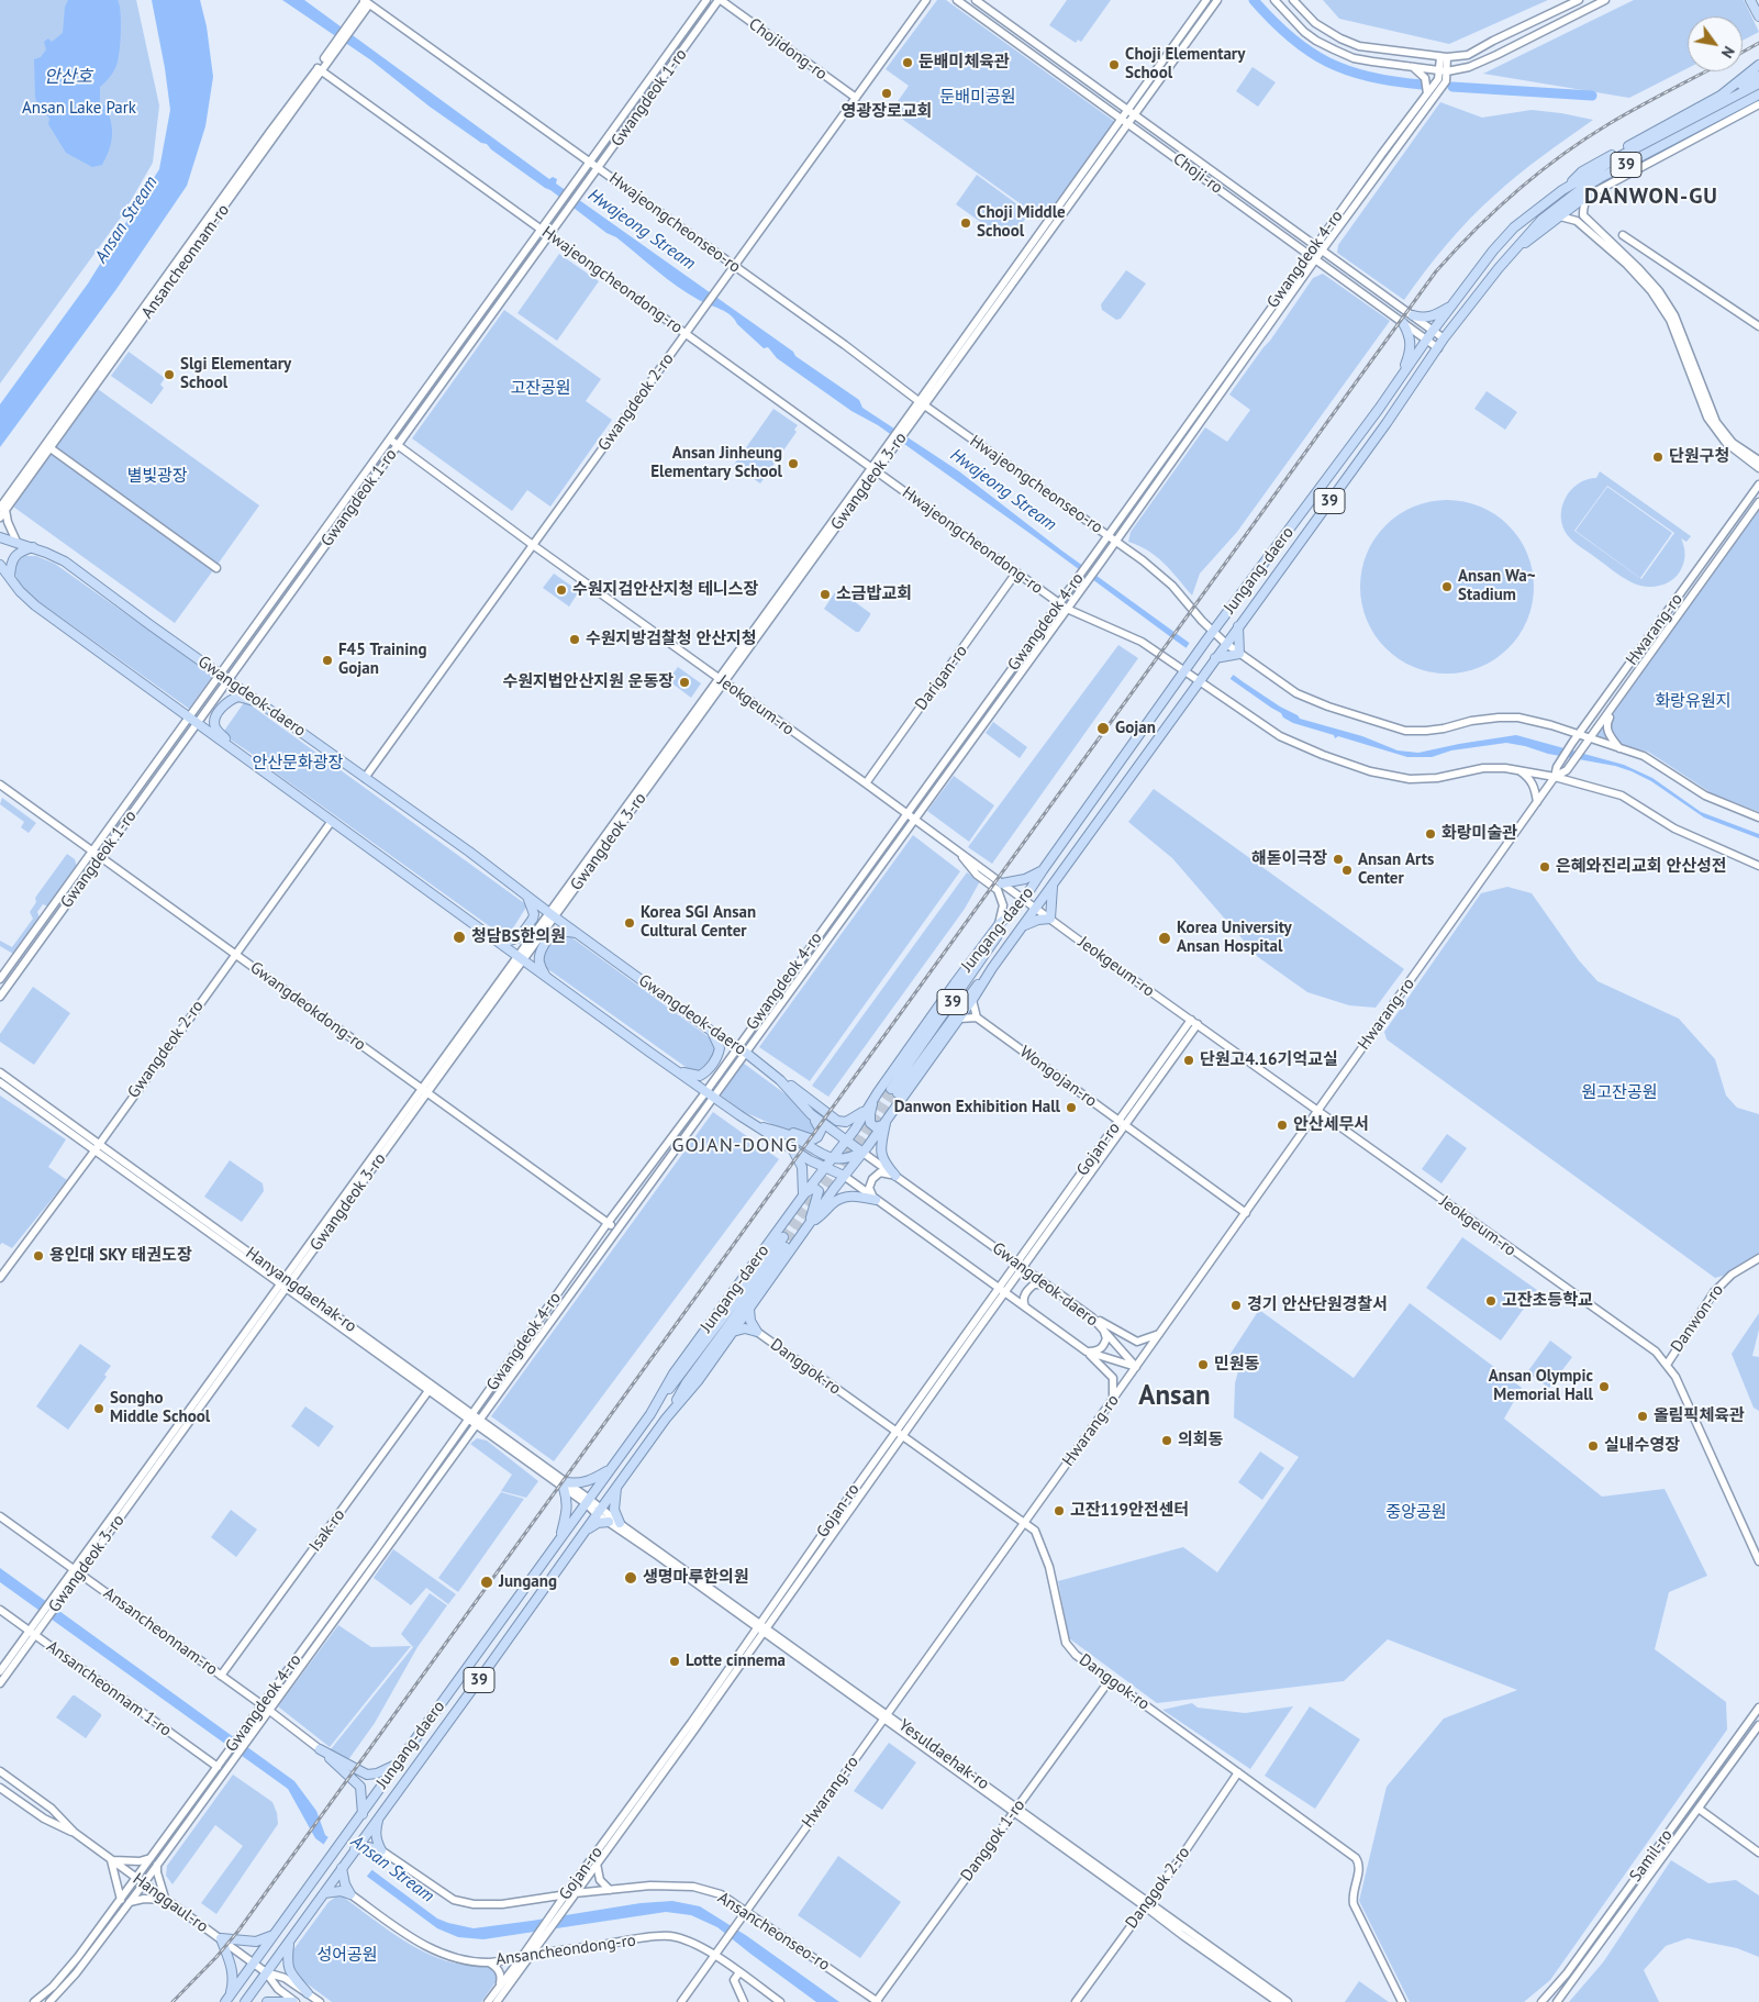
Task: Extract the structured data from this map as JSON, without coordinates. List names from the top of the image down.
{
  "streets": {
    "main road": ["39", "Jungang-daero", "Gwangdeok-daero"],
    "street": [
      "Chojidong-ro",
      "Gwangdeok 1-ro",
      "Choji-ro",
      "Hwajeongcheonseo-ro",
      "Gwangdeok 4-ro",
      "Ansancheonnam-ro",
      "Hwajeongcheondong-ro",
      "Gwangdeok 2-ro",
      "Gwangdeok 3-ro",
      "Hwarang-ro",
      "Darigan-ro",
      "Jeokgeum-ro",
      "Gwangdeokdong-ro",
      "Wongojan-ro",
      "Gojan-ro",
      "Hanyangdaehak-ro",
      "Danwon-ro",
      "Danggok-ro",
      "Isak-ro",
      "Ansancheonnam 1-ro",
      "Yesuldaehak-ro",
      "Danggok 1-ro",
      "Samil-ro",
      "Danggok 2-ro",
      "Hanggaul-ro",
      "Ansancheonseo-ro",
      "Ansancheondong-ro"
    ]
  },
  "crossings": [
    ["Chojidong-ro", "Gwangdeok 1-ro"],
    ["Chojidong-ro", "Gwangdeok 2-ro"],
    ["Gwangdeok 1-ro", "Hwajeongcheonseo-ro"],
    ["Gwangdeok 1-ro", "Hwajeongcheondong-ro"],
    ["Gwangdeok 1-ro", "Gwangdeok-daero"],
    ["Gwangdeok 1-ro", "Jeokgeum-ro"],
    ["Gwangdeok 1-ro", "Gwangdeokdong-ro"],
    ["39", "Jungang-daero"],
    ["Choji-ro", "Gwangdeok 4-ro"],
    ["Choji-ro", "Gwangdeok 3-ro"],
    ["Choji-ro", "Jungang-daero"],
    ["Hwajeongcheonseo-ro", "Gwangdeok 4-ro"],
    ["Hwajeongcheonseo-ro", "Ansancheonnam-ro"],
    ["Hwajeongcheonseo-ro", "Gwangdeok 2-ro"],
    ["Hwajeongcheonseo-ro", "Gwangdeok 3-ro"],
    ["Hwajeongcheonseo-ro", "Jungang-daero"],
    ["Hwajeongcheonseo-ro", "Hwarang-ro"],
    ["Gwangdeok 4-ro", "Ansancheonnam-ro"],
    ["Gwangdeok 4-ro", "Hwajeongcheondong-ro"],
    ["Gwangdeok 4-ro", "Gwangdeok-daero"],
    ["Gwangdeok 4-ro", "Jeokgeum-ro"],
    ["Gwangdeok 4-ro", "Gwangdeokdong-ro"],
    ["Gwangdeok 4-ro", "Hanyangdaehak-ro"],
    ["Gwangdeok 4-ro", "Ansancheonnam 1-ro"],
    ["Gwangdeok 4-ro", "Hanggaul-ro"],
    ["Ansancheonnam-ro", "Hwajeongcheondong-ro"],
    ["Ansancheonnam-ro", "Gwangdeok 3-ro"],
    ["Ansancheonnam-ro", "Isak-ro"],
    ["Hwajeongcheondong-ro", "Gwangdeok 2-ro"],
    ["Hwajeongcheondong-ro", "Gwangdeok 3-ro"],
    ["Hwajeongcheondong-ro", "Jungang-daero"],
    ["Hwajeongcheondong-ro", "Hwarang-ro"],
    ["Hwajeongcheondong-ro", "Darigan-ro"],
    ["Gwangdeok 2-ro", "Gwangdeok-daero"],
    ["Gwangdeok 2-ro", "Jeokgeum-ro"],
    ["Gwangdeok 2-ro", "Gwangdeokdong-ro"],
    ["Gwangdeok 2-ro", "Hanyangdaehak-ro"],
    ["Gwangdeok 3-ro", "Gwangdeok-daero"],
    ["Gwangdeok 3-ro", "Jeokgeum-ro"],
    ["Gwangdeok 3-ro", "Gwangdeokdong-ro"],
    ["Gwangdeok 3-ro", "Hanyangdaehak-ro"],
    ["Gwangdeok 3-ro", "Ansancheonnam 1-ro"],
    ["Jungang-daero", "Gwangdeok-daero"],
    ["Jungang-daero", "Jeokgeum-ro"],
    ["Jungang-daero", "Hanyangdaehak-ro"],
    ["Jungang-daero", "Yesuldaehak-ro"],
    ["Jungang-daero", "Hanggaul-ro"],
    ["Hwarang-ro", "Gwangdeok-daero"],
    ["Hwarang-ro", "Jeokgeum-ro"],
    ["Hwarang-ro", "Wongojan-ro"],
    ["Hwarang-ro", "Danggok-ro"],
    ["Hwarang-ro", "Yesuldaehak-ro"],
    ["Hwarang-ro", "Ansancheonseo-ro"],
    ["Hwarang-ro", "Ansancheondong-ro"],
    ["Darigan-ro", "Jeokgeum-ro"],
    ["Gwangdeok-daero", "Gojan-ro"],
    ["Jeokgeum-ro", "Gojan-ro"],
    ["Jeokgeum-ro", "Danwon-ro"],
    ["Wongojan-ro", "Gojan-ro"],
    ["Gojan-ro", "Danggok-ro"],
    ["Gojan-ro", "Yesuldaehak-ro"],
    ["Gojan-ro", "Ansancheonseo-ro"],
    ["Gojan-ro", "Ansancheondong-ro"],
    ["Hanyangdaehak-ro", "Isak-ro"],
    ["Hanyangdaehak-ro", "Yesuldaehak-ro"],
    ["Danggok-ro", "Danggok 1-ro"],
    ["Danggok-ro", "Danggok 2-ro"],
    ["Yesuldaehak-ro", "Danggok 1-ro"],
    ["Yesuldaehak-ro", "Danggok 2-ro"],
    ["Danggok 1-ro", "Ansancheonseo-ro"]
  ],
  "districts": ["DANWON-GU", "GOJAN-DONG", "Ansan"],
  "water": ["안산호", "Ansan Stream", "Hwajeong Stream"],
  "parks": [
    "둔배미공원",
    "Ansan Lake Park",
    "고잔공원",
    "별빛광장",
    "화랑유원지",
    "안산문화광장",
    "원고잔공원",
    "중앙공원",
    "성어공원"
  ],
  "places": [
    "둔배미체육관",
    "Choji Elementary School",
    "영광장로교회",
    "Choji Middle School",
    "Slgi Elementary School",
    "단원구청",
    "Ansan Jinheung Elementary School",
    "Ansan Wa~ Stadium",
    "수원지검안산지청 테니스장",
    "소금밥교회",
    "수원지방검찰청 안산지청",
    "F45 Training Gojan",
    "수원지법안산지원 운동장",
    "Gojan",
    "화랑미술관",
    "해돋이극장",
    "은혜와진리교회 안산성전",
    "Ansan Arts Center",
    "Korea SGI Ansan Cultural Center",
    "청담BS한의원",
    "Korea University Ansan Hospital",
    "단원고4.16기억교실",
    "Danwon Exhibition Hall",
    "안산세무서",
    "용인대 SKY 태권도장",
    "고잔초등학교",
    "경기 안산단원경찰서",
    "민원동",
    "Ansan Olympic Memorial Hall",
    "Songho Middle School",
    "올림픽체육관",
    "의회동",
    "실내수영장",
    "고잔119안전센터",
    "생명마루한의원",
    "Jungang",
    "Lotte cinnema"
  ],
  "north": "bottom right"
}
